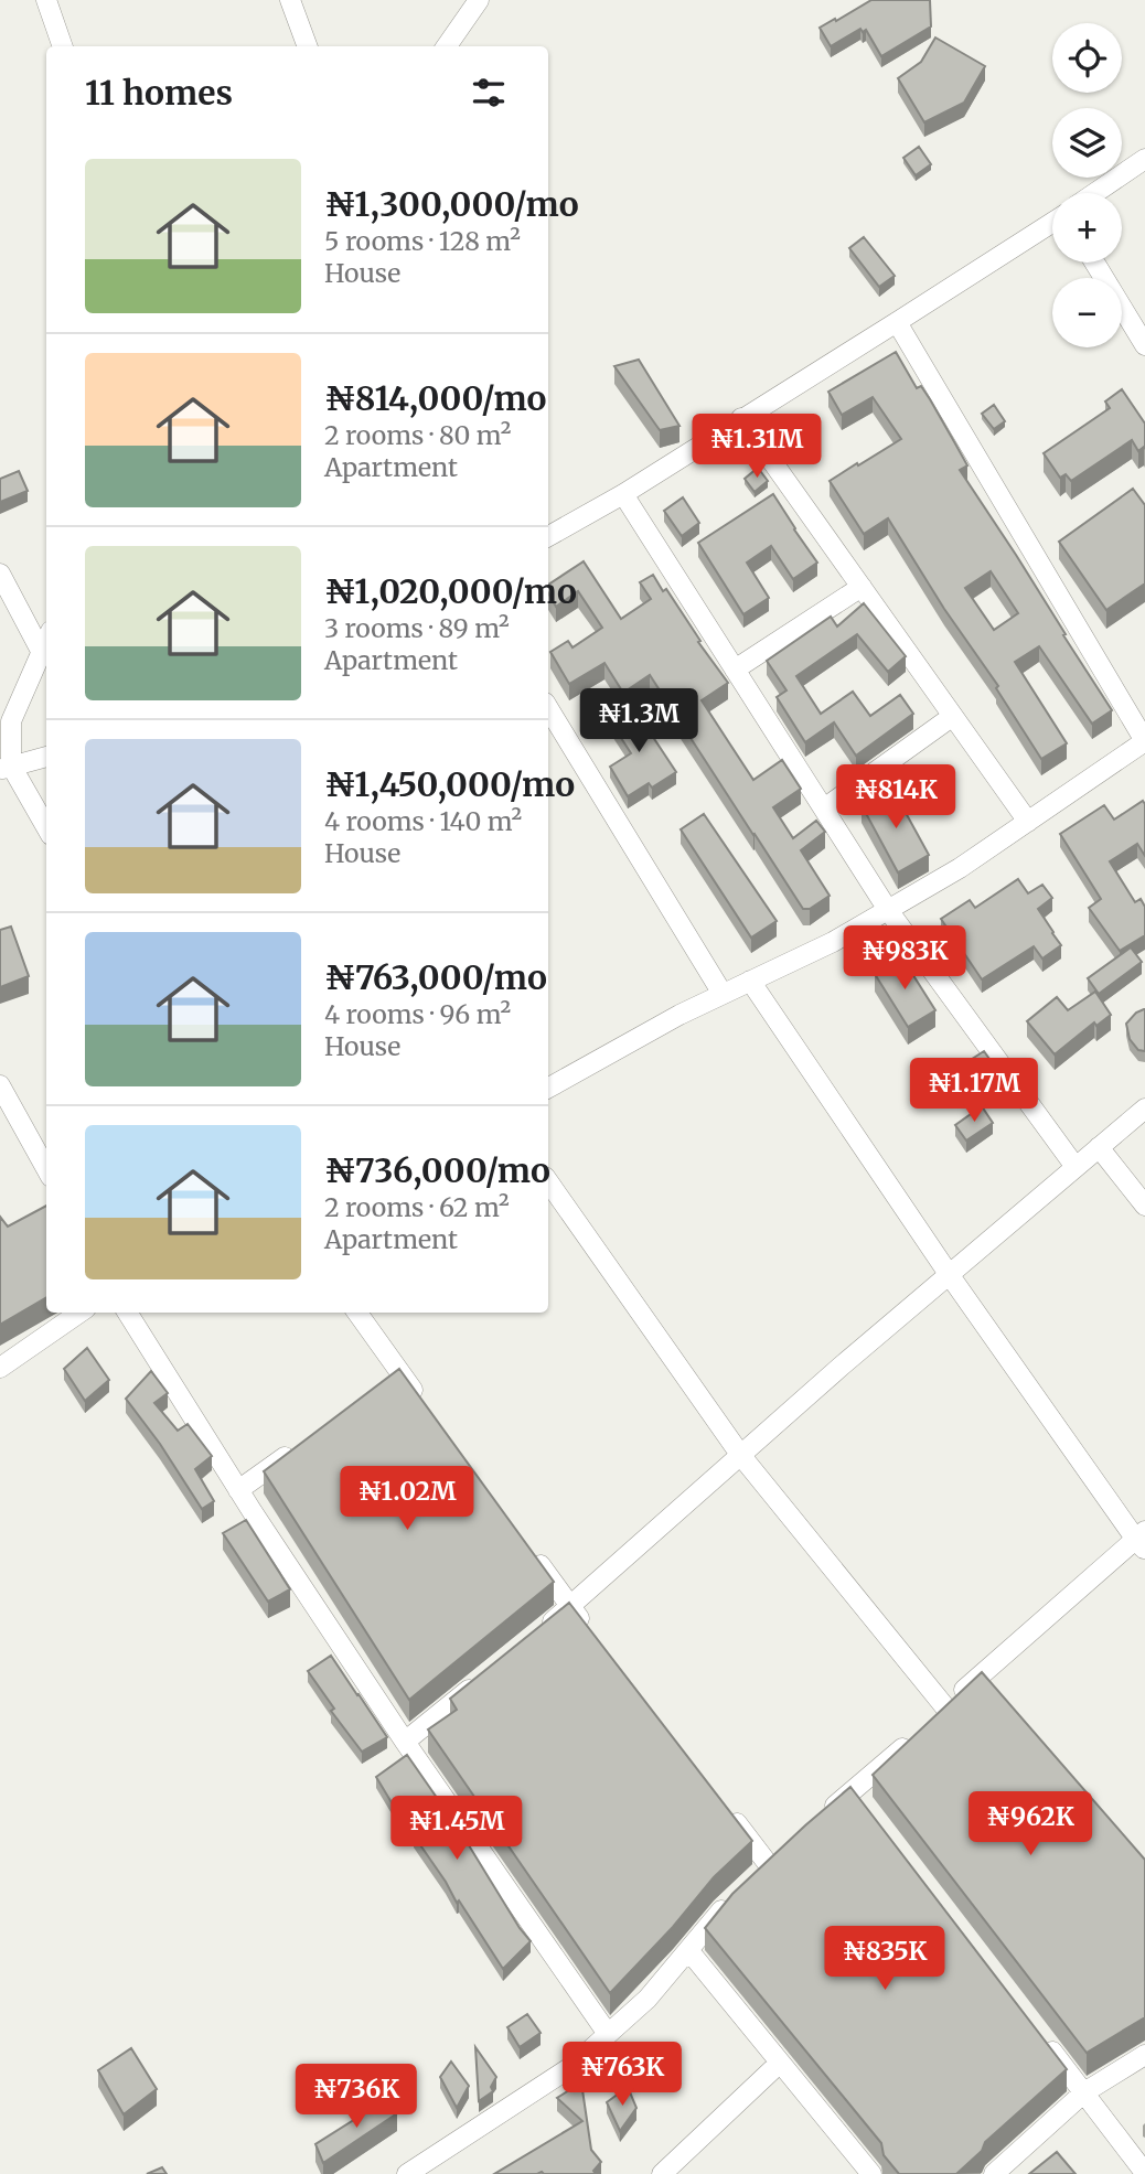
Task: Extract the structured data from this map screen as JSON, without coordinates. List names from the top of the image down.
{
  "page": {
    "map_buttons": ["+", "−"],
    "heading": "11 homes",
    "list": [
      {
        "name": "₦1,300,000/mo",
        "note": "5 rooms · 128 m² · House"
      },
      {
        "name": "₦814,000/mo",
        "note": "2 rooms · 80 m² · Apartment"
      },
      {
        "name": "₦1,020,000/mo",
        "note": "3 rooms · 89 m² · Apartment"
      },
      {
        "name": "₦1,450,000/mo",
        "note": "4 rooms · 140 m² · House"
      },
      {
        "name": "₦763,000/mo",
        "note": "4 rooms · 96 m² · House"
      },
      {
        "name": "₦736,000/mo",
        "note": "2 rooms · 62 m² · Apartment"
      }
    ],
    "price": [
      "₦1.31M",
      "₦1.3M",
      "₦814K",
      "₦983K",
      "₦1.17M",
      "₦1.02M",
      "₦962K",
      "₦1.45M",
      "₦835K",
      "₦763K",
      "₦736K"
    ]
  }
}
